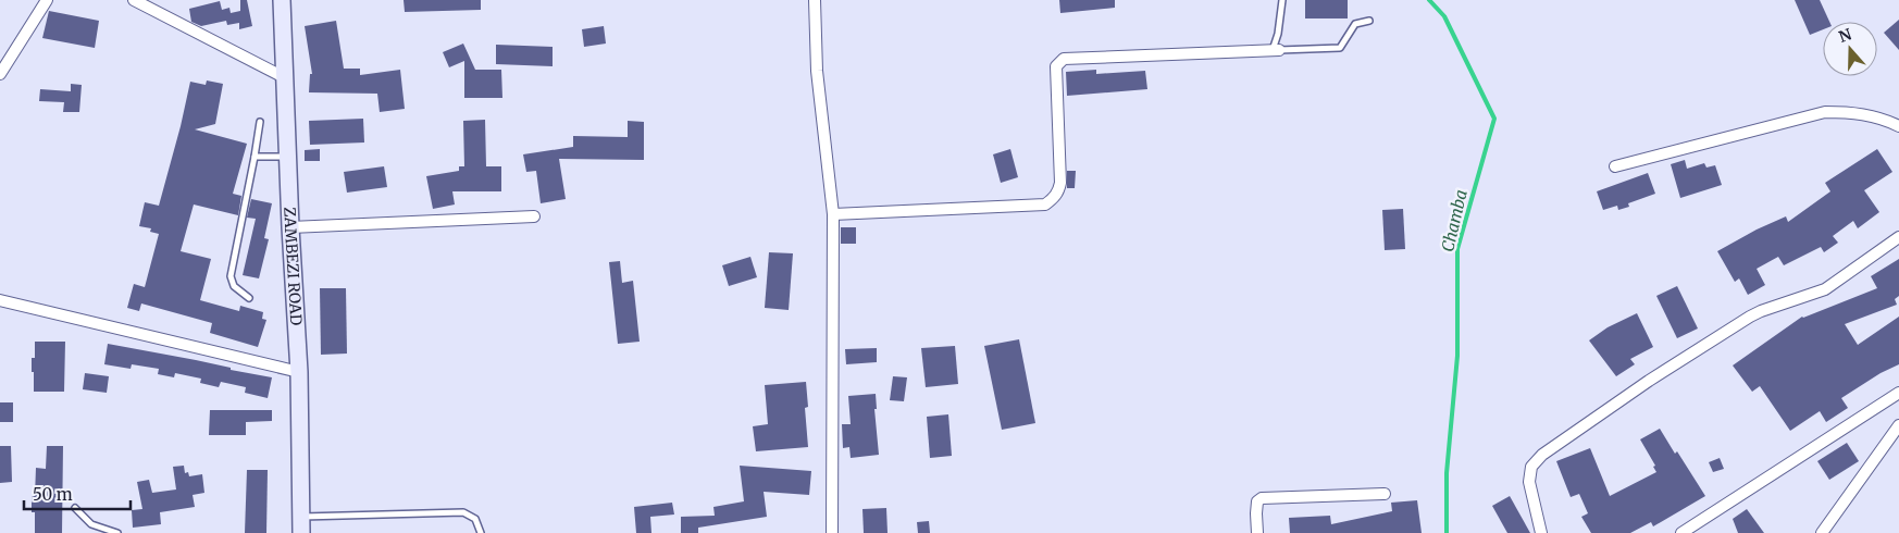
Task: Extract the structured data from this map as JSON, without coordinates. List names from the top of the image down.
{
  "streets": {
    "main road": ["ZAMBEZI ROAD"]
  },
  "water": ["Chamba"],
  "scale_bar": "50 m",
  "north": "top"
}
